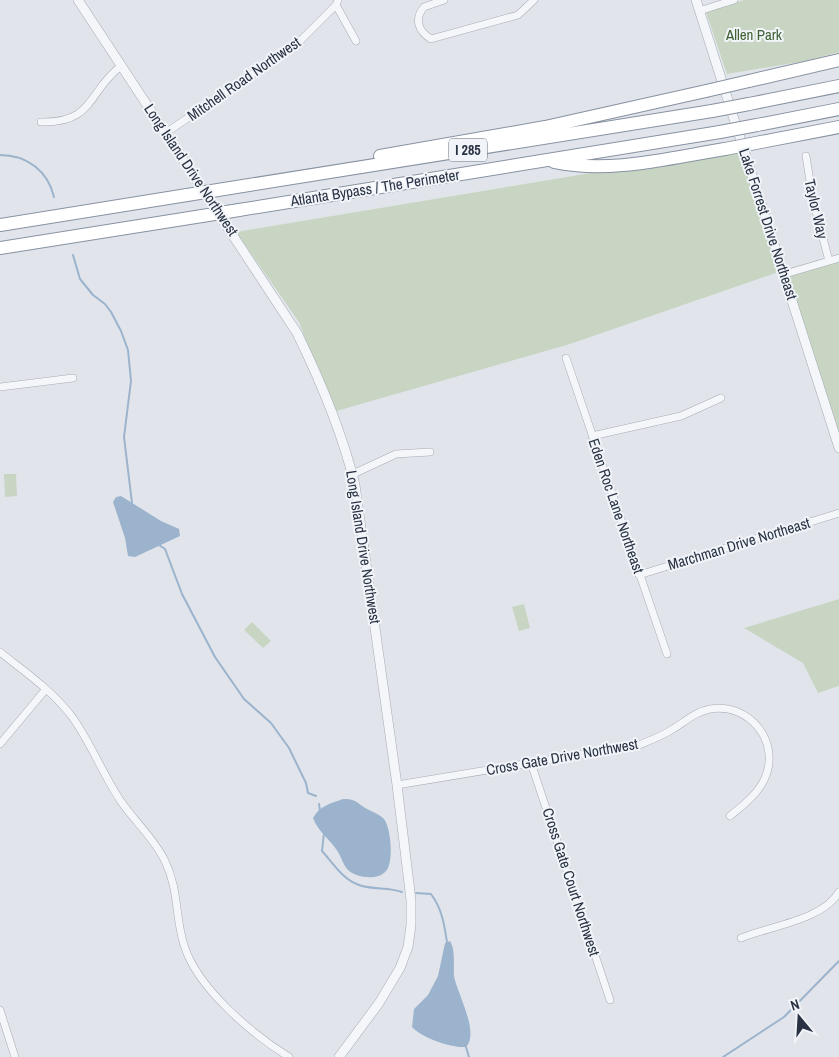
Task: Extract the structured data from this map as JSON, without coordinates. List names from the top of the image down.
{
  "streets": {
    "highway": ["I 285", "Atlanta Bypass / The Perimeter"],
    "street": [
      "Mitchell Road Northwest",
      "Long Island Drive Northwest",
      "Taylor Way",
      "Lake Forrest Drive Northeast",
      "Eden Roc Lane Northeast",
      "Marchman Drive Northeast",
      "Cross Gate Drive Northwest",
      "Cross Gate Court Northwest"
    ]
  },
  "crossings": [
    ["Mitchell Road Northwest", "Long Island Drive Northwest"],
    ["Long Island Drive Northwest", "Cross Gate Drive Northwest"],
    ["Eden Roc Lane Northeast", "Marchman Drive Northeast"],
    ["Cross Gate Drive Northwest", "Cross Gate Court Northwest"]
  ],
  "parks": ["Allen Park"],
  "north": "top"
}
